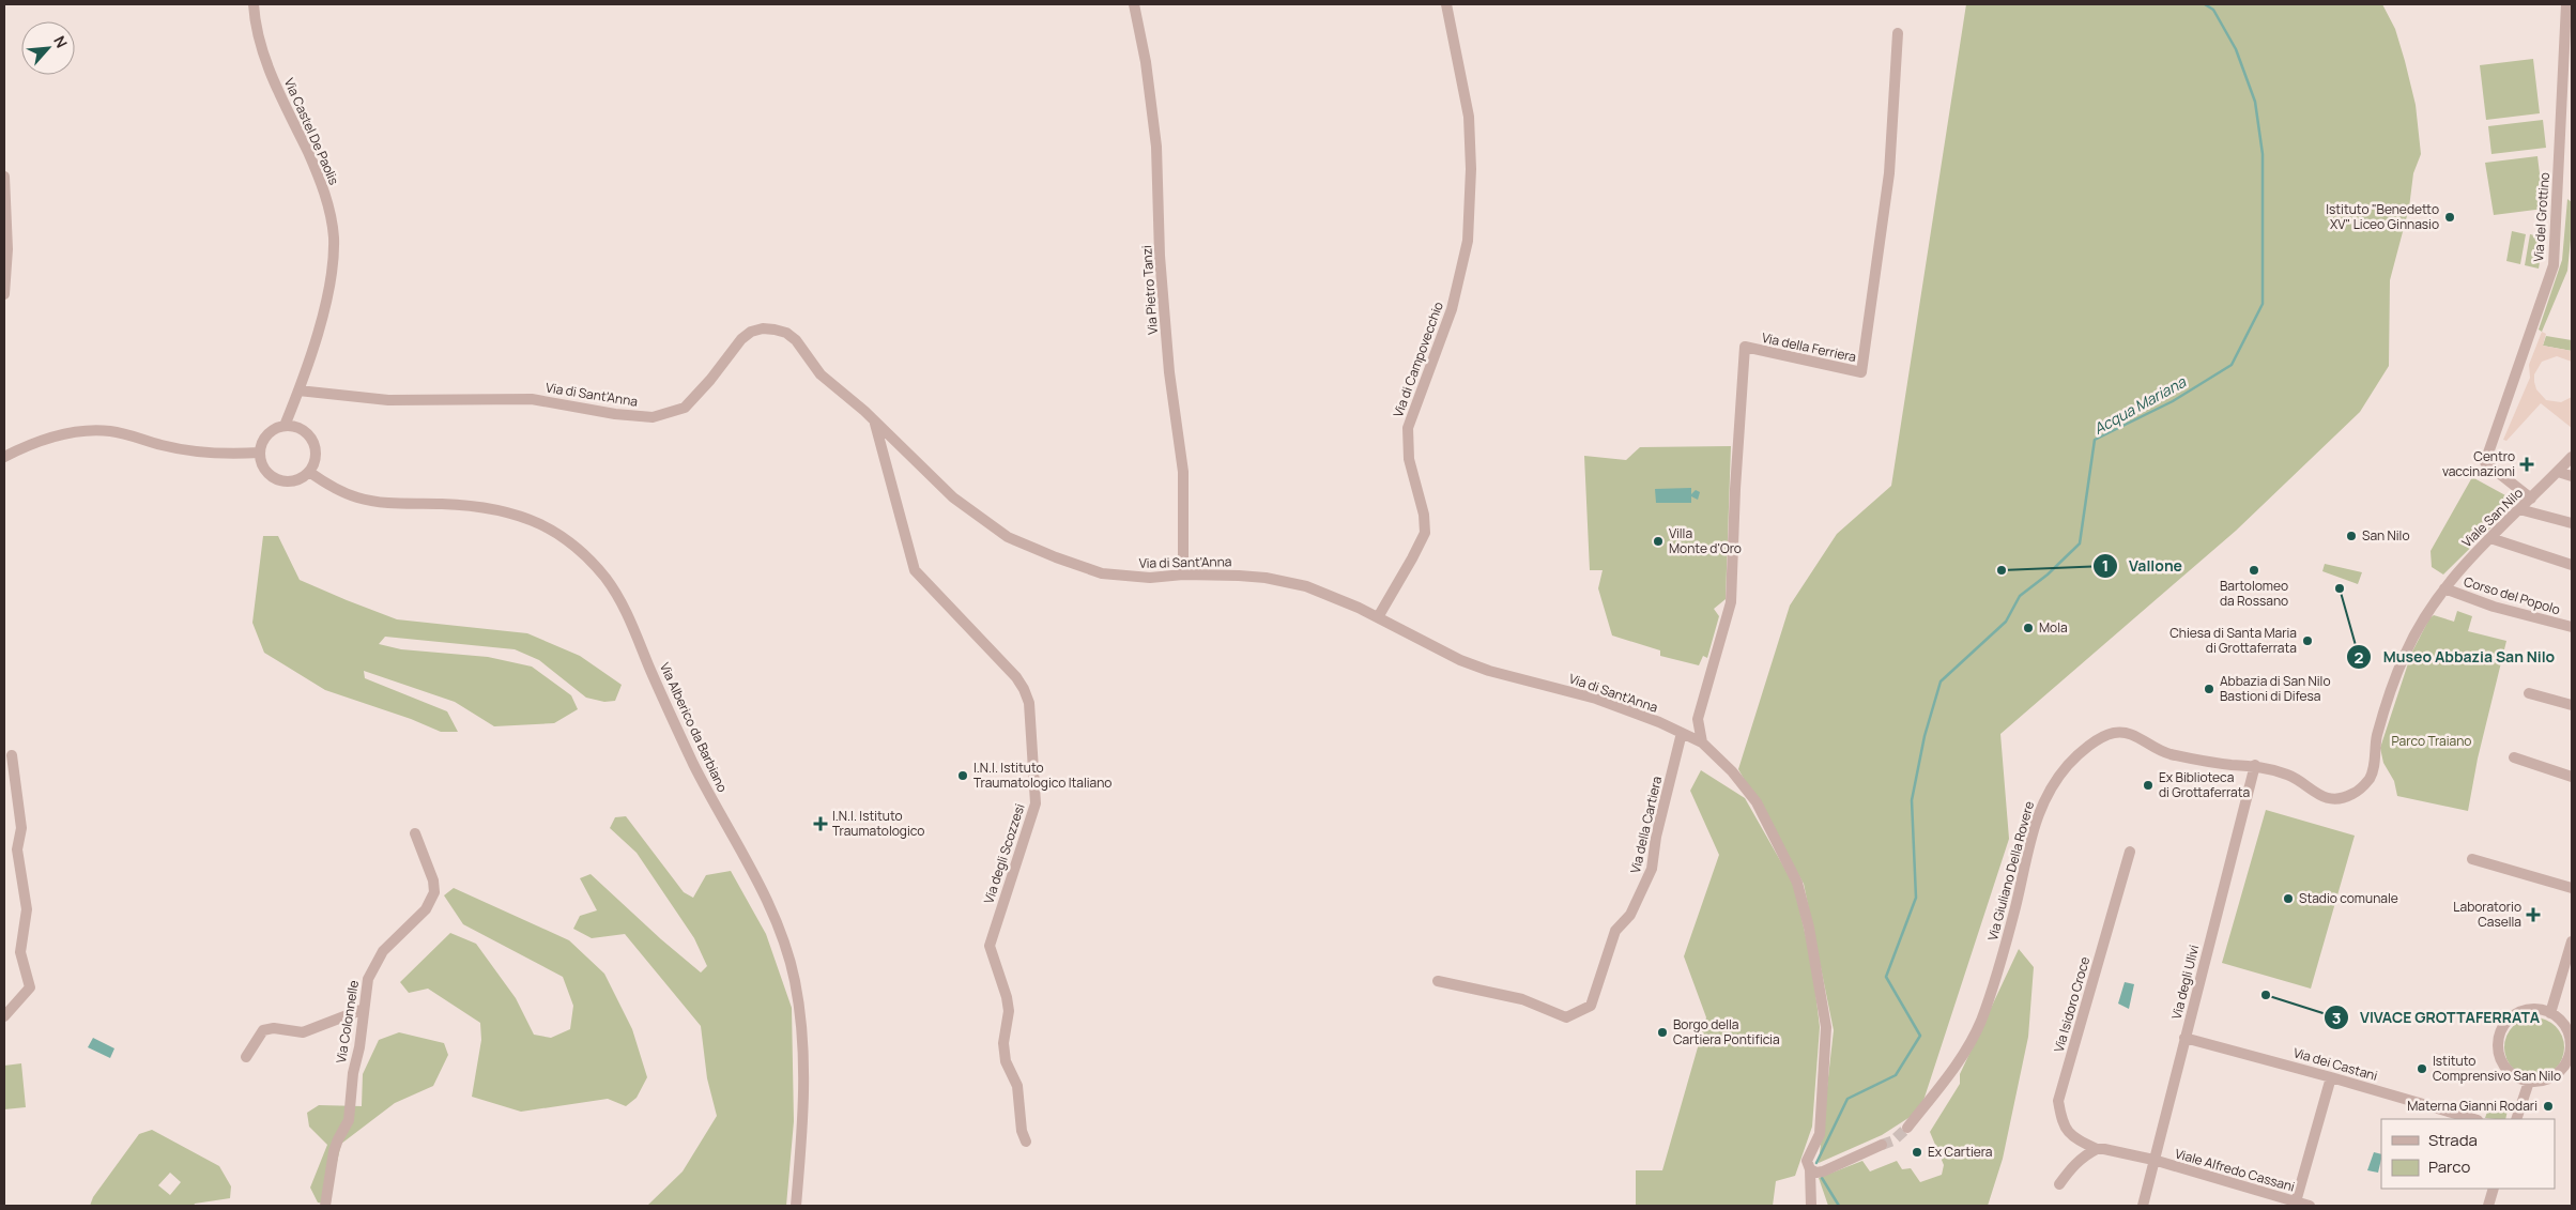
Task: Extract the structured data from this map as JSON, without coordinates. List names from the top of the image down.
{
  "streets": {
    "street": [
      "Via Castel De Paolis",
      "Via del Grottino",
      "Via Pietro Tanzi",
      "Via della Ferriera",
      "Via di Campovecchio",
      "Via di Sant'Anna",
      "Viale San Nilo",
      "Corso del Popolo",
      "Via Alberico da Barbiano",
      "Via della Cartiera",
      "Via degli Scozzesi",
      "Via Giuliano Della Rovere",
      "Via degli Ulivi",
      "Via Isidoro Croce",
      "Via Colonnelle",
      "Via dei Castani",
      "Viale Alfredo Cassani"
    ]
  },
  "crossings": [
    ["Via Castel De Paolis", "Via di Sant'Anna"],
    ["Via Castel De Paolis", "Via Alberico da Barbiano"],
    ["Via del Grottino", "Viale San Nilo"],
    ["Via Pietro Tanzi", "Via di Sant'Anna"],
    ["Via della Ferriera", "Via di Sant'Anna"],
    ["Via di Campovecchio", "Via di Sant'Anna"],
    ["Via di Sant'Anna", "Via della Cartiera"],
    ["Via di Sant'Anna", "Via degli Scozzesi"],
    ["Viale San Nilo", "Corso del Popolo"],
    ["Viale San Nilo", "Via Giuliano Della Rovere"],
    ["Viale San Nilo", "Via degli Ulivi"],
    ["Via Giuliano Della Rovere", "Via degli Ulivi"],
    ["Via degli Ulivi", "Via Isidoro Croce"],
    ["Via degli Ulivi", "Via dei Castani"],
    ["Via degli Ulivi", "Viale Alfredo Cassani"],
    ["Via Isidoro Croce", "Viale Alfredo Cassani"]
  ],
  "water": ["Acqua Mariana"],
  "parks": ["Parco Traiano"],
  "places": {
    "other": [
      "Istituto \"Benedetto XV\" Liceo Ginnasio",
      "San Nilo",
      "Villa Monte d'Oro",
      "Vallone",
      "Bartolomeo da Rossano",
      "Museo Abbazia San Nilo",
      "Mola",
      "Chiesa di Santa Maria di Grottaferrata",
      "Abbazia di San Nilo Bastioni di Difesa",
      "I.N.I. Istituto Traumatologico Italiano",
      "Ex Biblioteca di Grottaferrata",
      "Stadio comunale",
      "VIVACE GROTTAFERRATA",
      "Borgo della Cartiera Pontificia",
      "Istituto Comprensivo San Nilo",
      "Materna Gianni Rodari",
      "Ex Cartiera"
    ],
    "health": ["Centro vaccinazioni", "I.N.I. Istituto Traumatologico", "Laboratorio Casella"]
  },
  "legend": ["Strada", "Parco"],
  "north": "top right"
}
